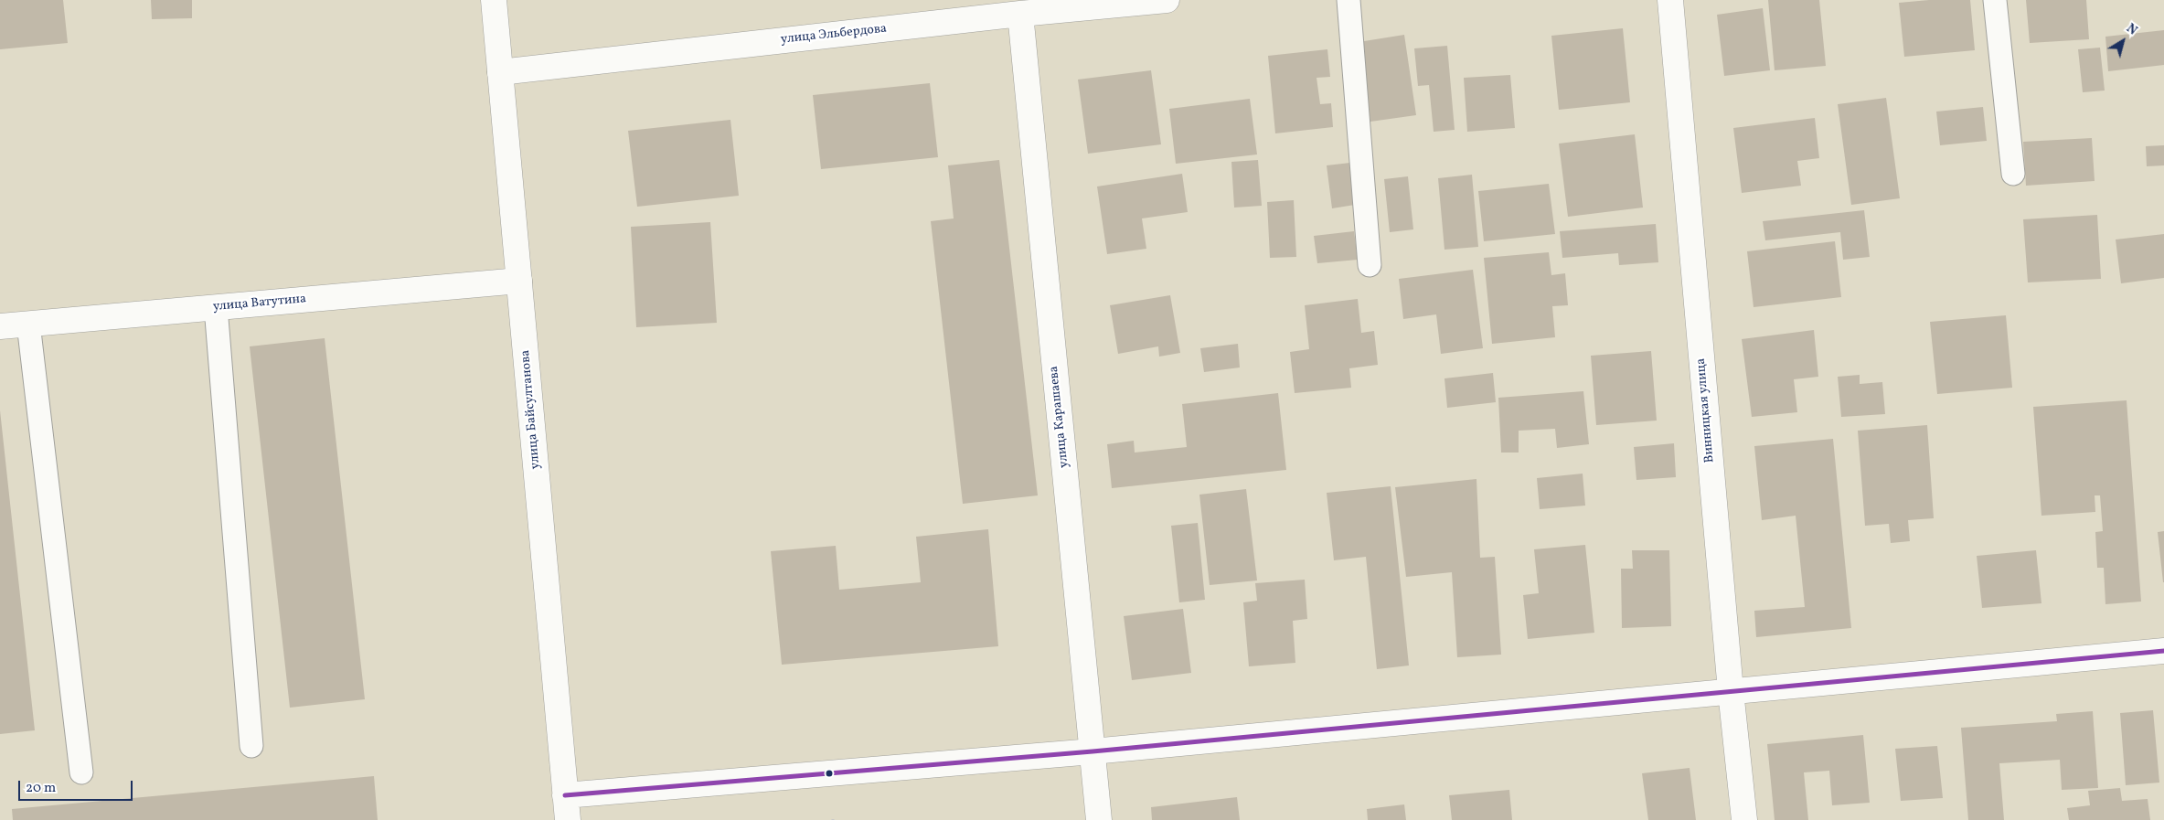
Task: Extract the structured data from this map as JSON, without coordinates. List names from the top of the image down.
{
  "streets": {
    "street": [
      "улица Эльбердова",
      "улица Ватутина",
      "улица Байсултанова",
      "Винницкая улица",
      "улица Карашаева"
    ]
  },
  "crossings": [
    ["улица Эльбердова", "улица Байсултанова"],
    ["улица Эльбердова", "улица Карашаева"],
    ["улица Ватутина", "улица Байсултанова"]
  ],
  "scale_bar": "20 m",
  "north": "top right"
}
